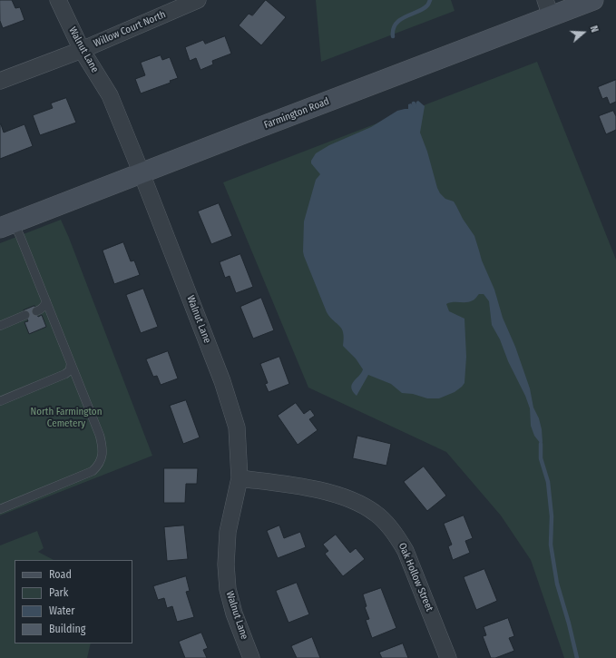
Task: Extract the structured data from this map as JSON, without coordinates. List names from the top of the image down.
{
  "streets": {
    "street": [
      "Willow Court North",
      "Walnut Lane",
      "Farmington Road",
      "Oak Hollow Street"
    ]
  },
  "crossings": [
    ["Willow Court North", "Walnut Lane"],
    ["Walnut Lane", "Farmington Road"],
    ["Walnut Lane", "Oak Hollow Street"]
  ],
  "parks": ["North Farmington Cemetery"],
  "legend": [
    "Road",
    "Park",
    "Water",
    "Building"
  ],
  "north": "right"
}
